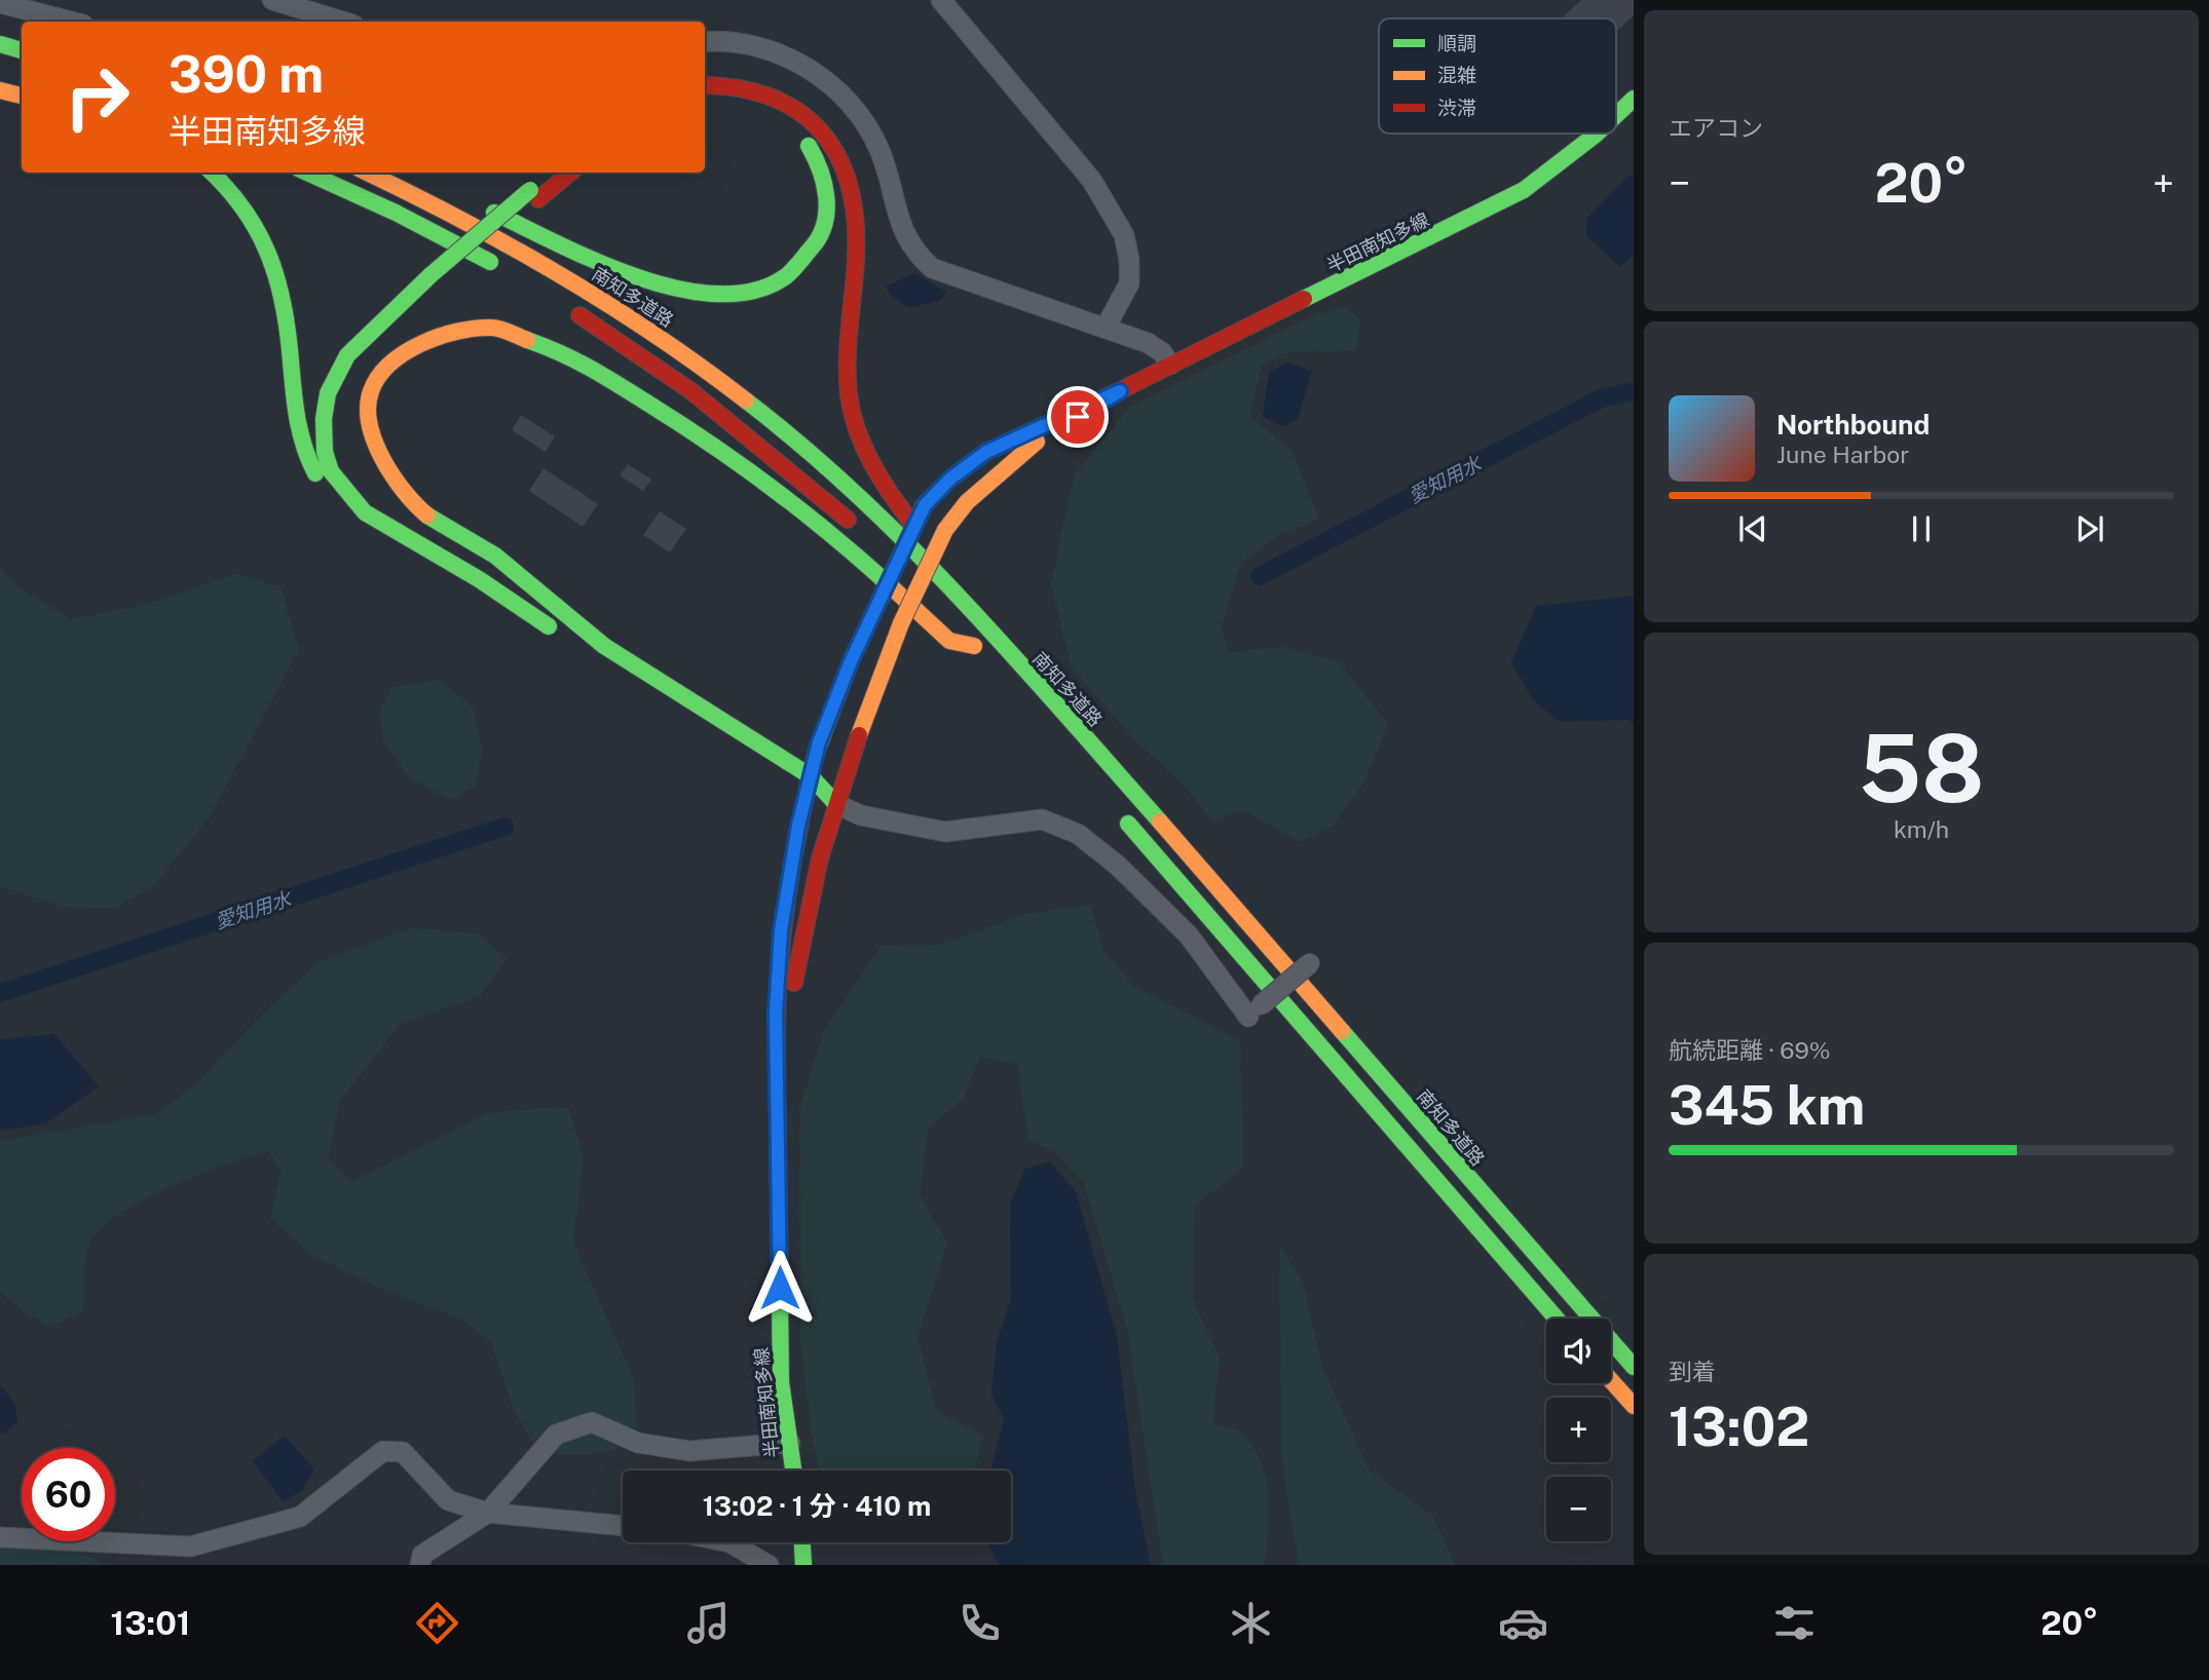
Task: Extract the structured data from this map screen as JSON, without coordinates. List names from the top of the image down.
{
  "streets": {
    "main road": ["半田南知多線", "南知多道路"]
  },
  "water": ["愛知用水"],
  "legend": ["順調", "混雑", "渋滞"],
  "page": {
    "tile": [
      "エアコン",
      ["58", "km/h"],
      ["航続距離 · 69%", "345 km"],
      ["到着", "13:02"]
    ],
    "turn": ["390 m", "半田南知多線"],
    "heat": ["−", "20°", "+"],
    "song": ["Northbound", "June Harbor"],
    "map_buttons": ["+", "−"],
    "limit": "60",
    "trip": "13:02 · 1 分 · 410 m",
    "tabs": ["13:01", "20°"]
  }
}
